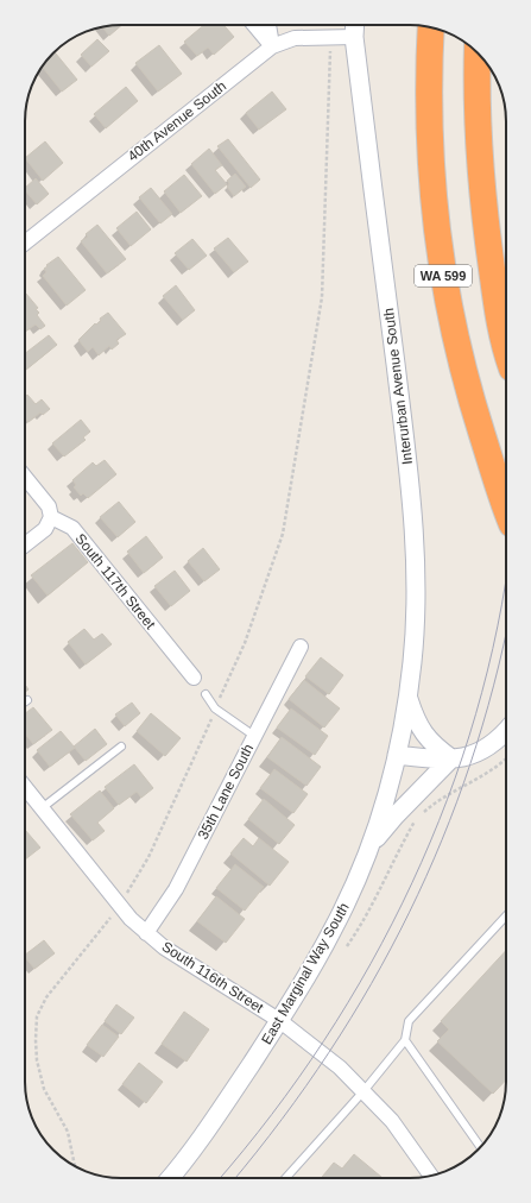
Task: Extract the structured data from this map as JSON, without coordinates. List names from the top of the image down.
{
  "streets": {
    "highway": ["WA 599"],
    "street": [
      "40th Avenue South",
      "Interurban Avenue South",
      "South 117th Street",
      "35th Lane South",
      "East Marginal Way South",
      "South 116th Street"
    ]
  },
  "crossings": [
    ["40th Avenue South", "Interurban Avenue South"],
    ["Interurban Avenue South", "East Marginal Way South"],
    ["35th Lane South", "South 116th Street"],
    ["East Marginal Way South", "South 116th Street"]
  ]
}
